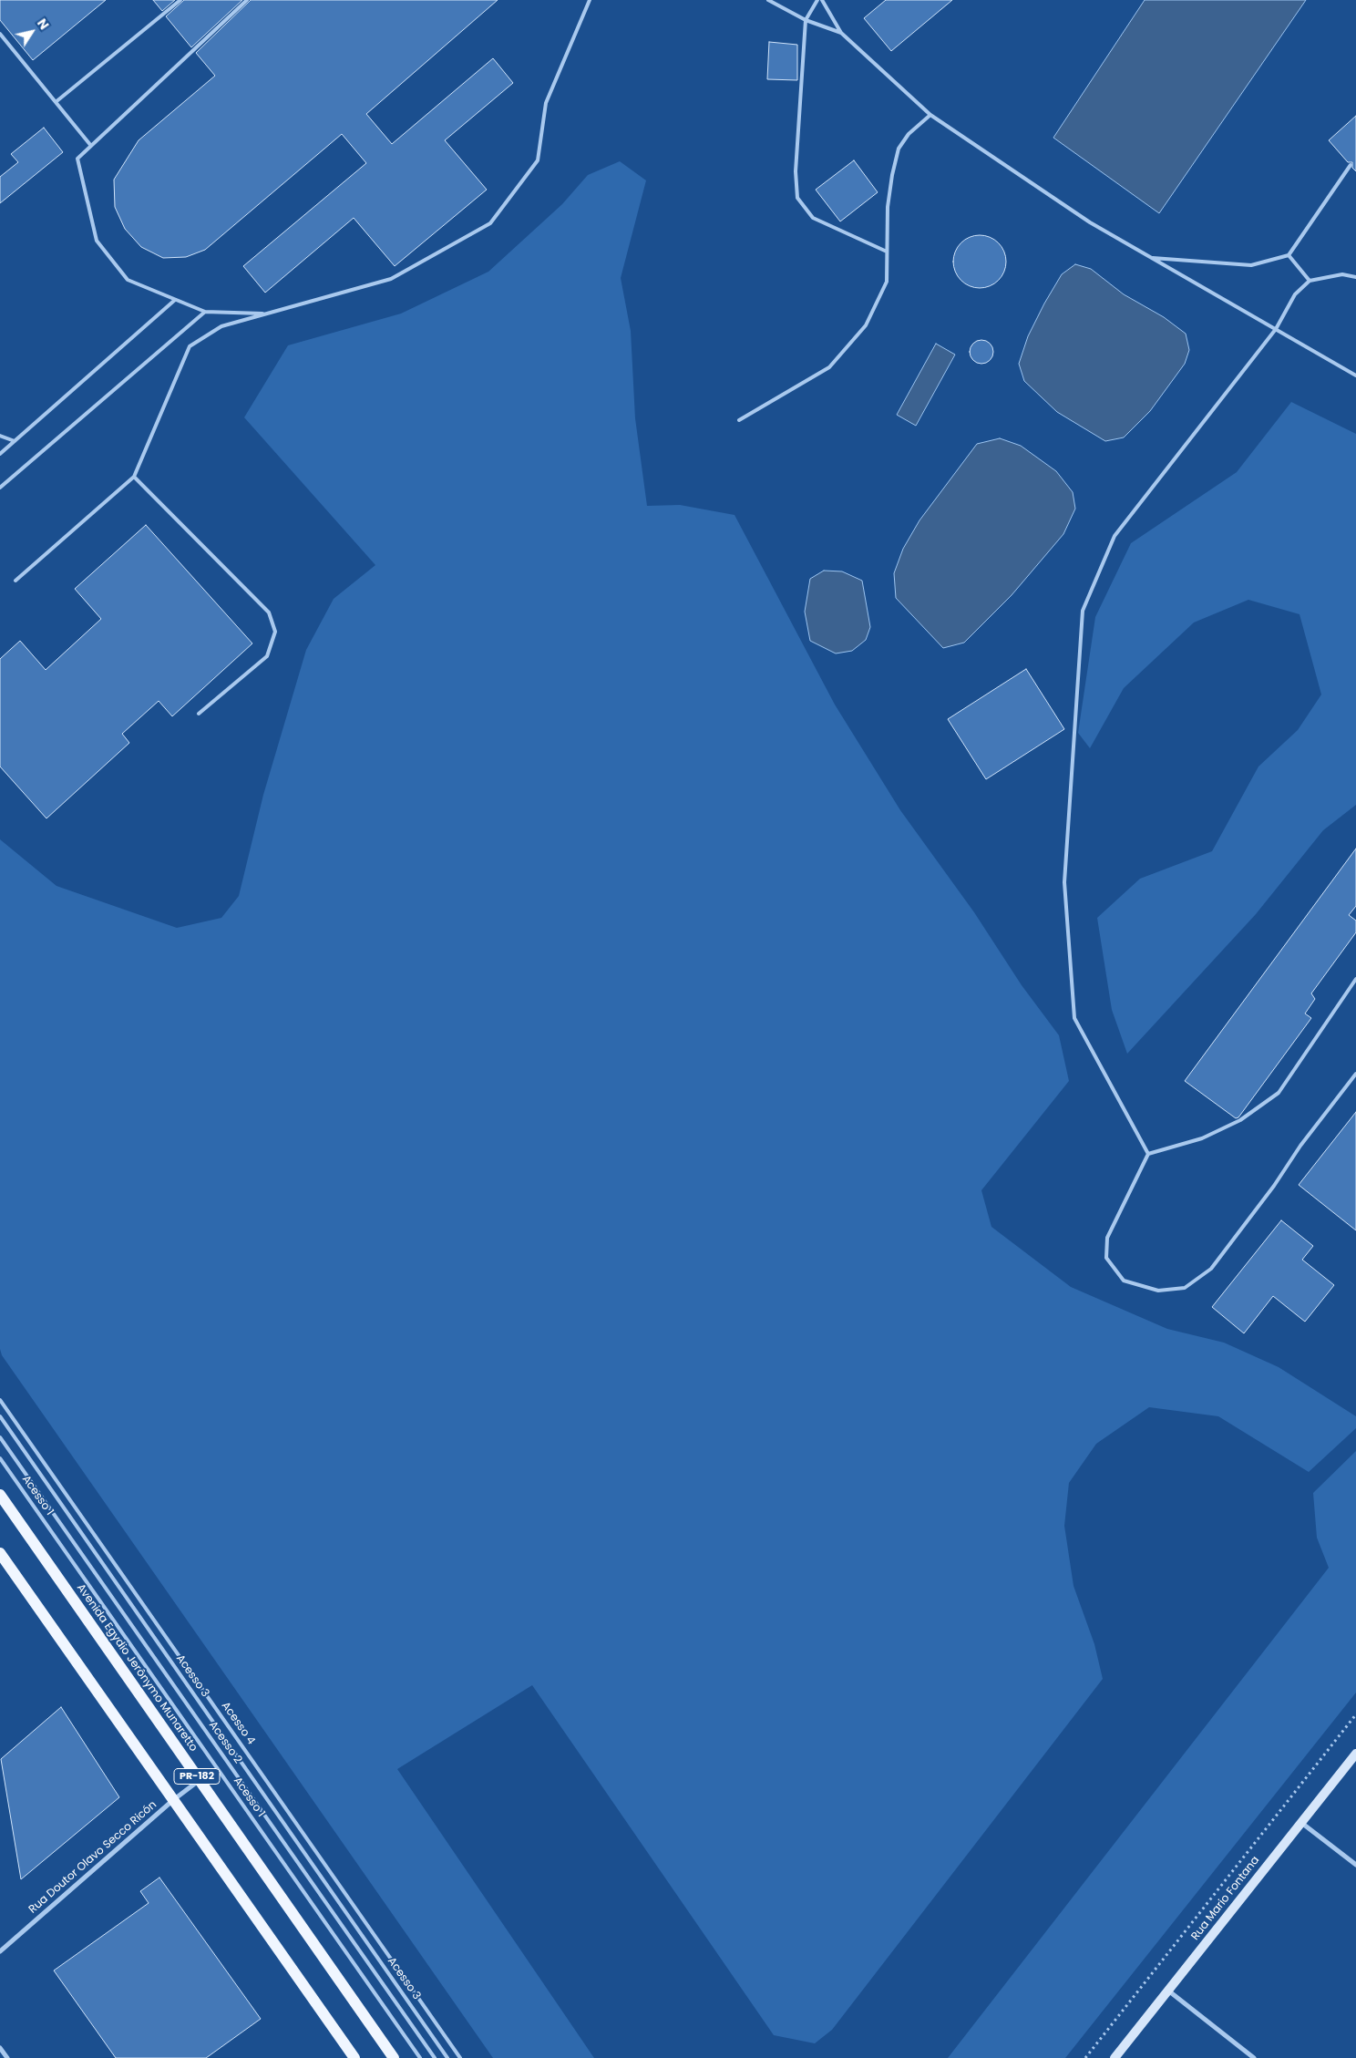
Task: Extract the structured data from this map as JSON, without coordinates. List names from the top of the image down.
{
  "streets": {
    "main road": ["Avenida Egydio Jerônymo Munaretto", "PR-182"],
    "street": ["Rua Doutor Olavo Secco Ricón", "Rua Mario Fontana"],
    "lane": [
      "Acesso 1",
      "Acesso 3",
      "Acesso 4",
      "Acesso 2"
    ]
  },
  "crossings": [
    ["Avenida Egydio Jerônymo Munaretto", "Rua Doutor Olavo Secco Ricón"],
    ["PR-182", "Rua Doutor Olavo Secco Ricón"]
  ],
  "north": "top right"
}
